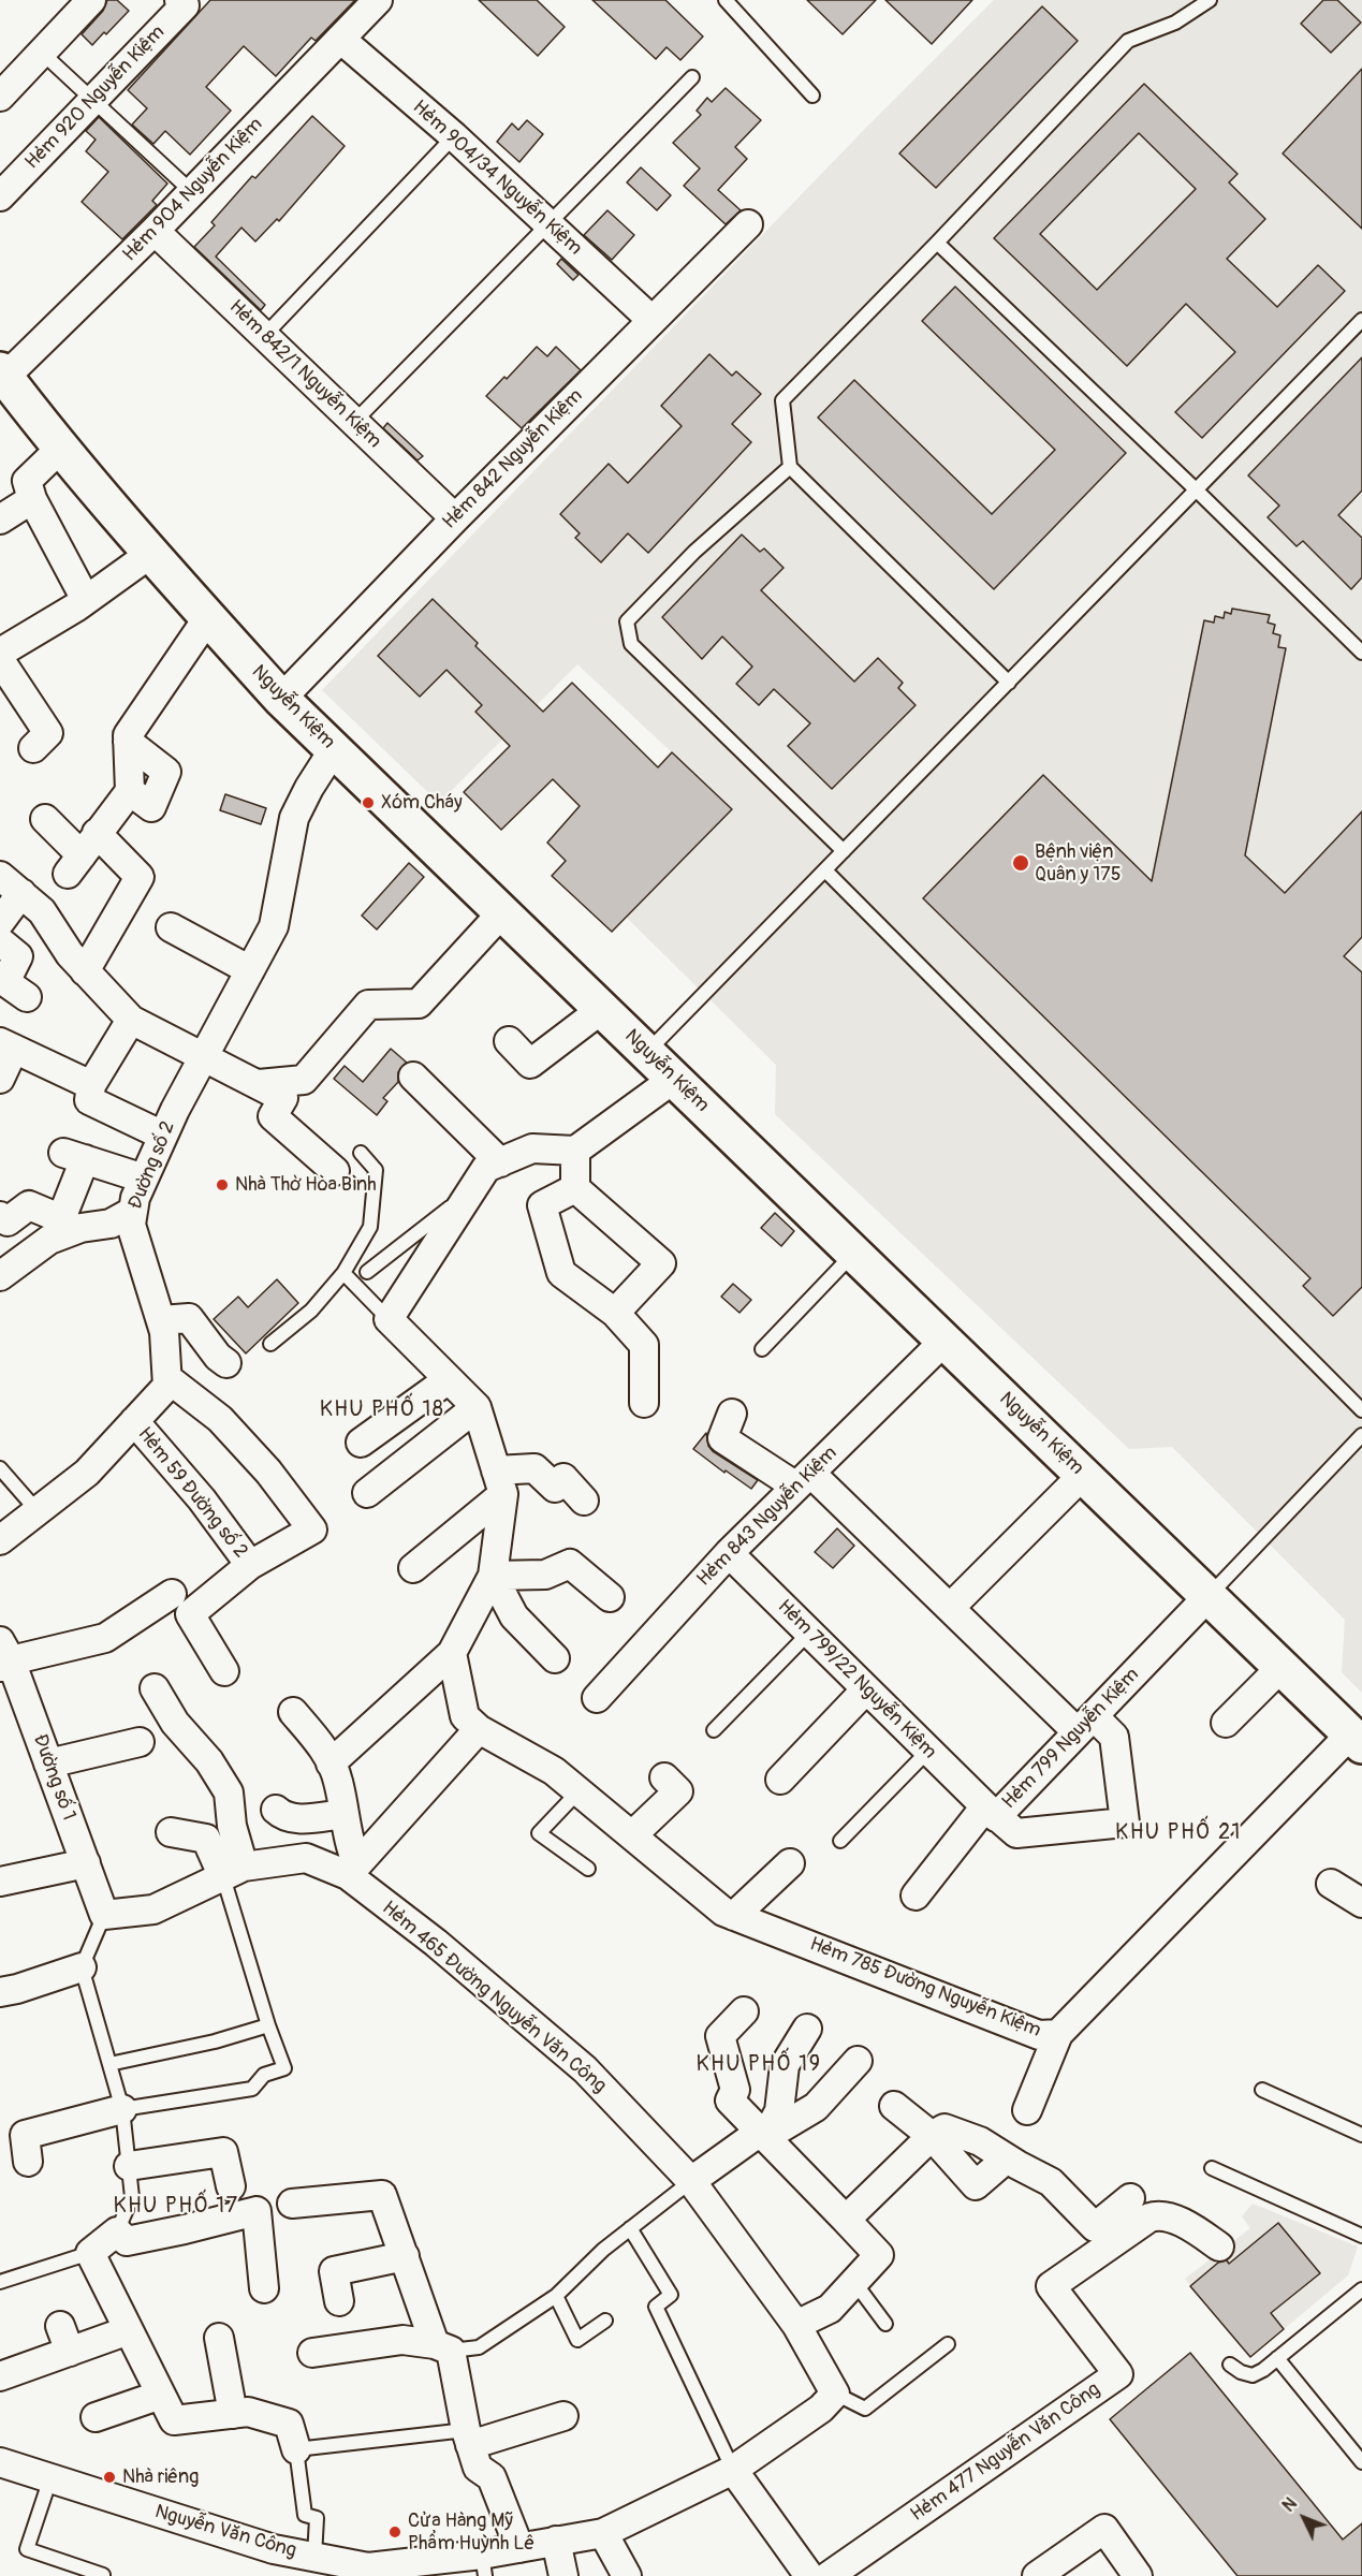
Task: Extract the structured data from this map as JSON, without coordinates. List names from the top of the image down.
{
  "streets": {
    "main road": ["Nguyễn Kiệm"],
    "street": [
      "Hẻm 920 Nguyễn Kiệm",
      "Hẻm 904/34 Nguyễn Kiệm",
      "Hẻm 904 Nguyễn Kiệm",
      "Hẻm 842/1 Nguyễn Kiệm",
      "Hẻm 842 Nguyễn Kiệm",
      "Đường số 2",
      "Hẻm 59 Đường số 2",
      "Hẻm 843 Nguyễn Kiệm",
      "Hẻm 799/22 Nguyễn Kiệm",
      "Hẻm 799 Nguyễn Kiệm",
      "Đường số 1",
      "Hẻm 785 Đường Nguyễn Kiệm",
      "Hẻm 465 Đường Nguyễn Văn Công",
      "Hẻm 477 Nguyễn Văn Công",
      "Nguyễn Văn Công"
    ]
  },
  "crossings": [
    ["Hẻm 904/34 Nguyễn Kiệm", "Hẻm 904 Nguyễn Kiệm"],
    ["Hẻm 904/34 Nguyễn Kiệm", "Hẻm 842 Nguyễn Kiệm"],
    ["Hẻm 904 Nguyễn Kiệm", "Hẻm 842/1 Nguyễn Kiệm"],
    ["Hẻm 904 Nguyễn Kiệm", "Nguyễn Kiệm"],
    ["Hẻm 842/1 Nguyễn Kiệm", "Hẻm 842 Nguyễn Kiệm"],
    ["Hẻm 842 Nguyễn Kiệm", "Nguyễn Kiệm"],
    ["Nguyễn Kiệm", "Đường số 2"],
    ["Nguyễn Kiệm", "Hẻm 843 Nguyễn Kiệm"],
    ["Nguyễn Kiệm", "Hẻm 799 Nguyễn Kiệm"],
    ["Nguyễn Kiệm", "Hẻm 785 Đường Nguyễn Kiệm"],
    ["Hẻm 843 Nguyễn Kiệm", "Hẻm 799/22 Nguyễn Kiệm"],
    ["Hẻm 799/22 Nguyễn Kiệm", "Hẻm 799 Nguyễn Kiệm"],
    ["Đường số 1", "Hẻm 465 Đường Nguyễn Văn Công"]
  ],
  "districts": [
    "KHU PHỐ 18",
    "KHU PHỐ 21",
    "KHU PHỐ 19",
    "KHU PHỐ 17"
  ],
  "places": [
    "Xóm Cháy",
    "Bệnh viện Quân y 175",
    "Nhà Thờ Hòa Bình",
    "Nhà riêng",
    "Cửa Hàng Mỹ Phẩm Huỳnh Lê"
  ],
  "north": "top left"
}
